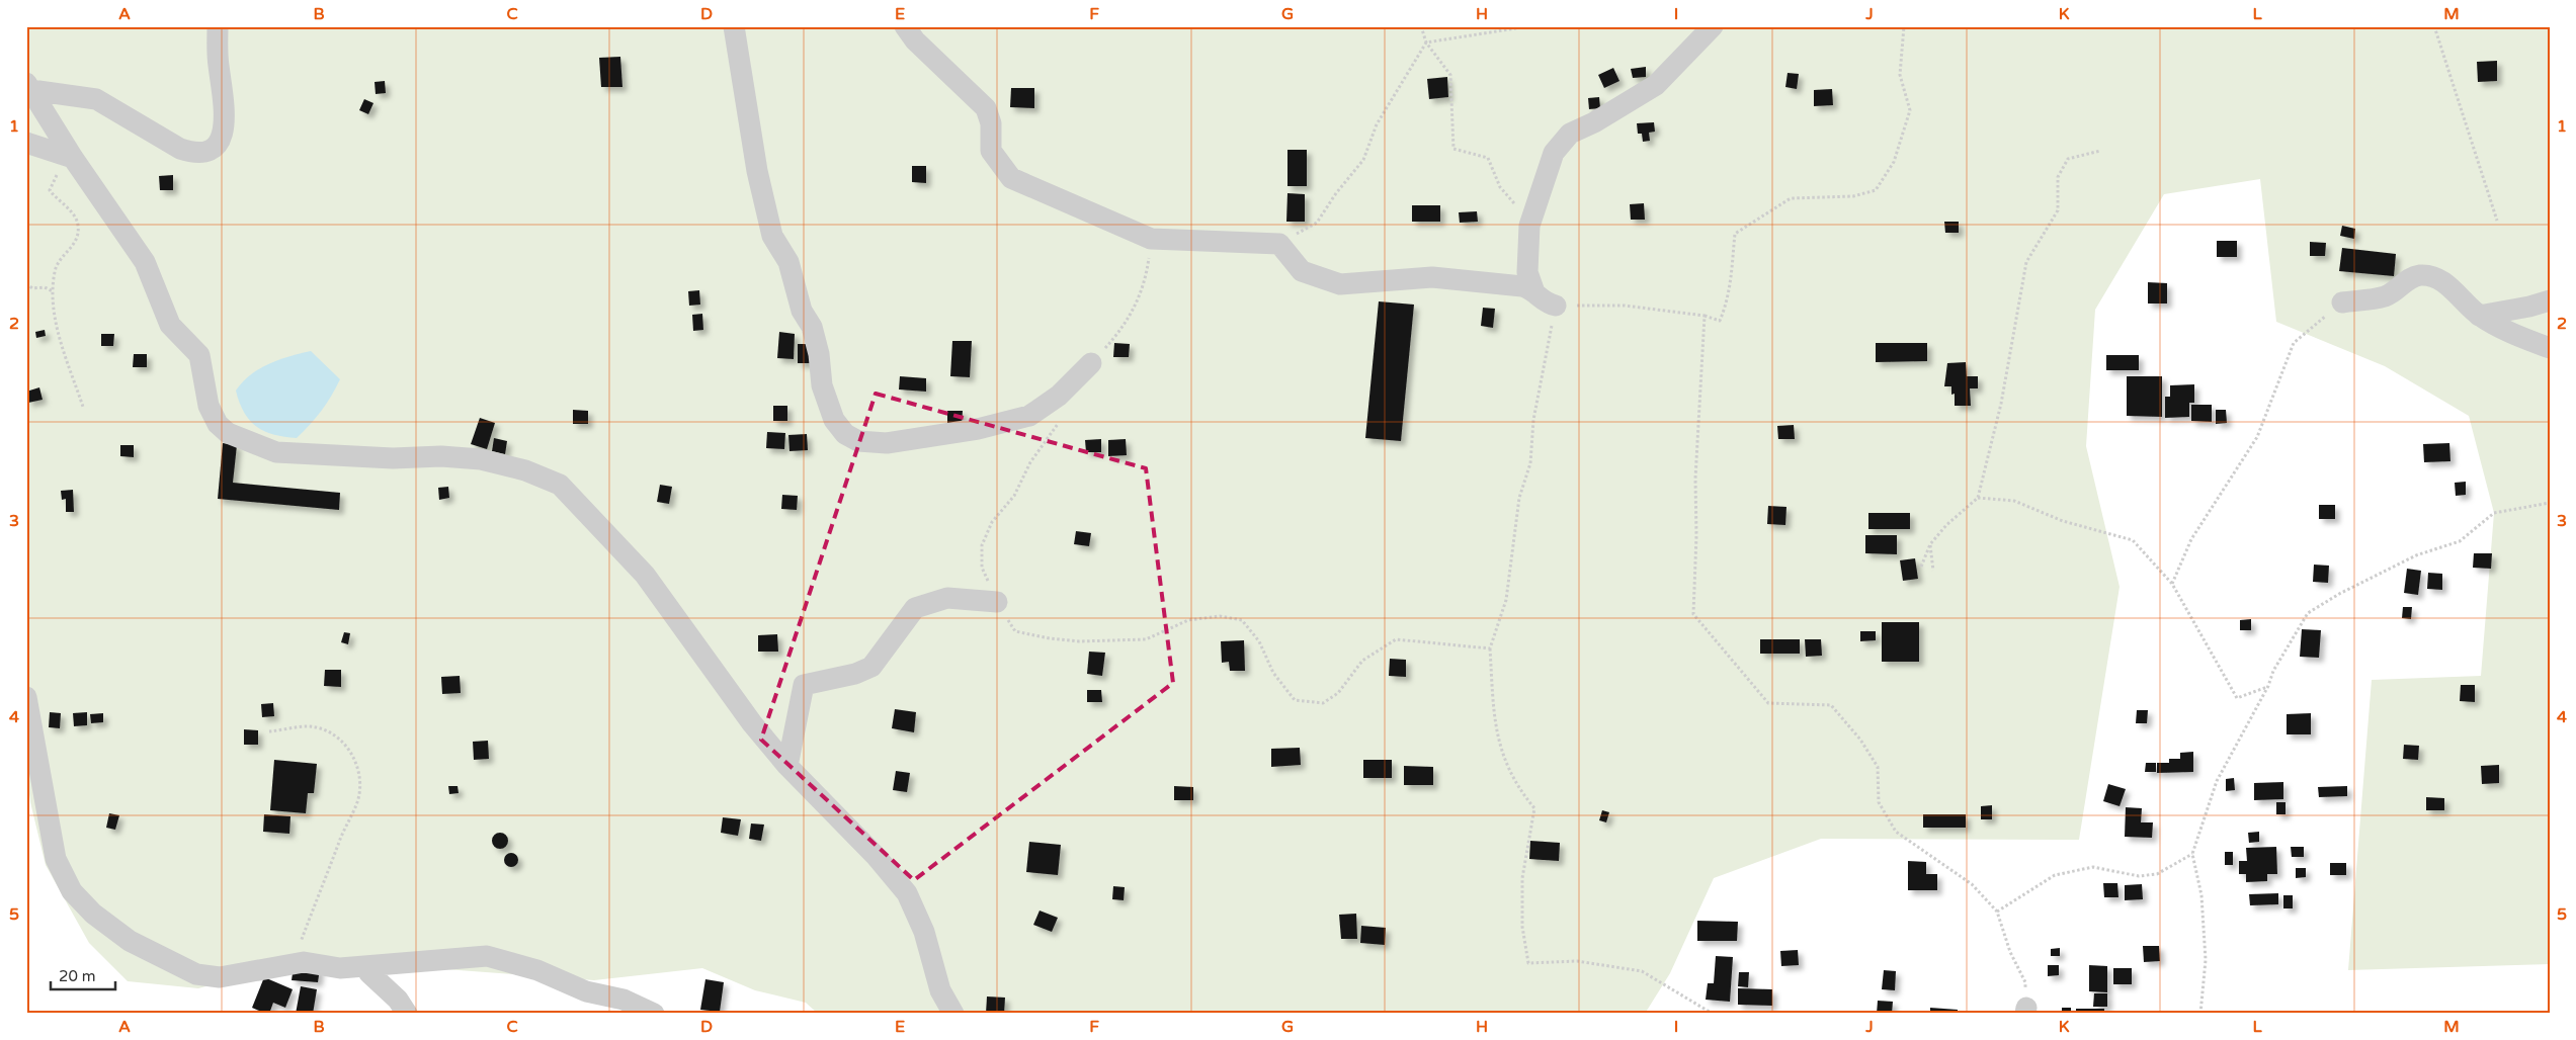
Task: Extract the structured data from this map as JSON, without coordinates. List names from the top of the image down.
{
  "scale_bar": "20 m",
  "grid": {
    "columns": [
      "A",
      "B",
      "C",
      "D",
      "E",
      "F",
      "G",
      "H",
      "I",
      "J",
      "K",
      "L",
      "M"
    ],
    "rows": [
      "1",
      "2",
      "3",
      "4",
      "5"
    ]
  }
}
